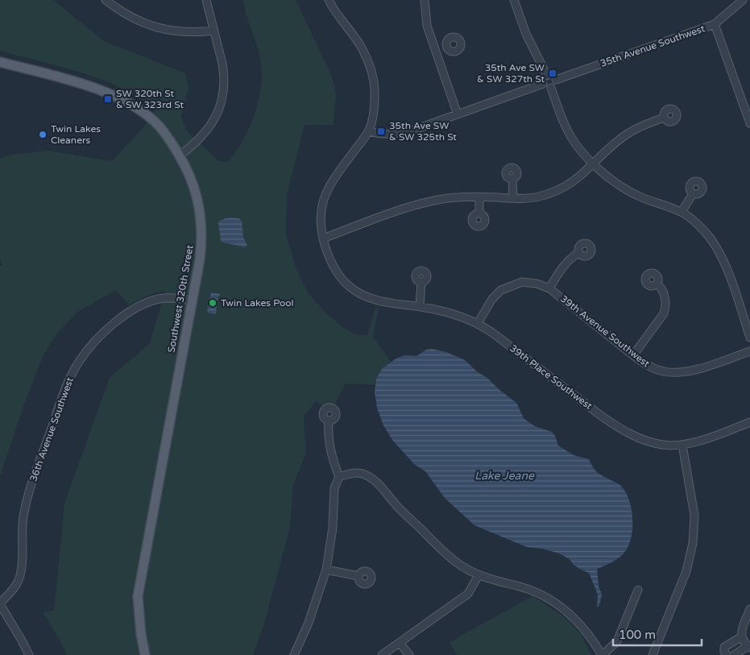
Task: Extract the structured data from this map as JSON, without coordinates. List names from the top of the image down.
{
  "streets": {
    "main road": ["Southwest 320th Street"],
    "street": [
      "35th Avenue Southwest",
      "39th Avenue Southwest",
      "39th Place Southwest",
      "36th Avenue Southwest"
    ]
  },
  "crossings": [
    ["Southwest 320th Street", "36th Avenue Southwest"],
    ["39th Avenue Southwest", "39th Place Southwest"]
  ],
  "water": ["Lake Jeane"],
  "places": {
    "transit": ["35th Ave SW & SW 327th St", "SW 320th St & SW 323rd St", "35th Ave SW & SW 325th St"],
    "other": ["Twin Lakes Cleaners", "Twin Lakes Pool"]
  },
  "scale_bar": "100 m"
}
